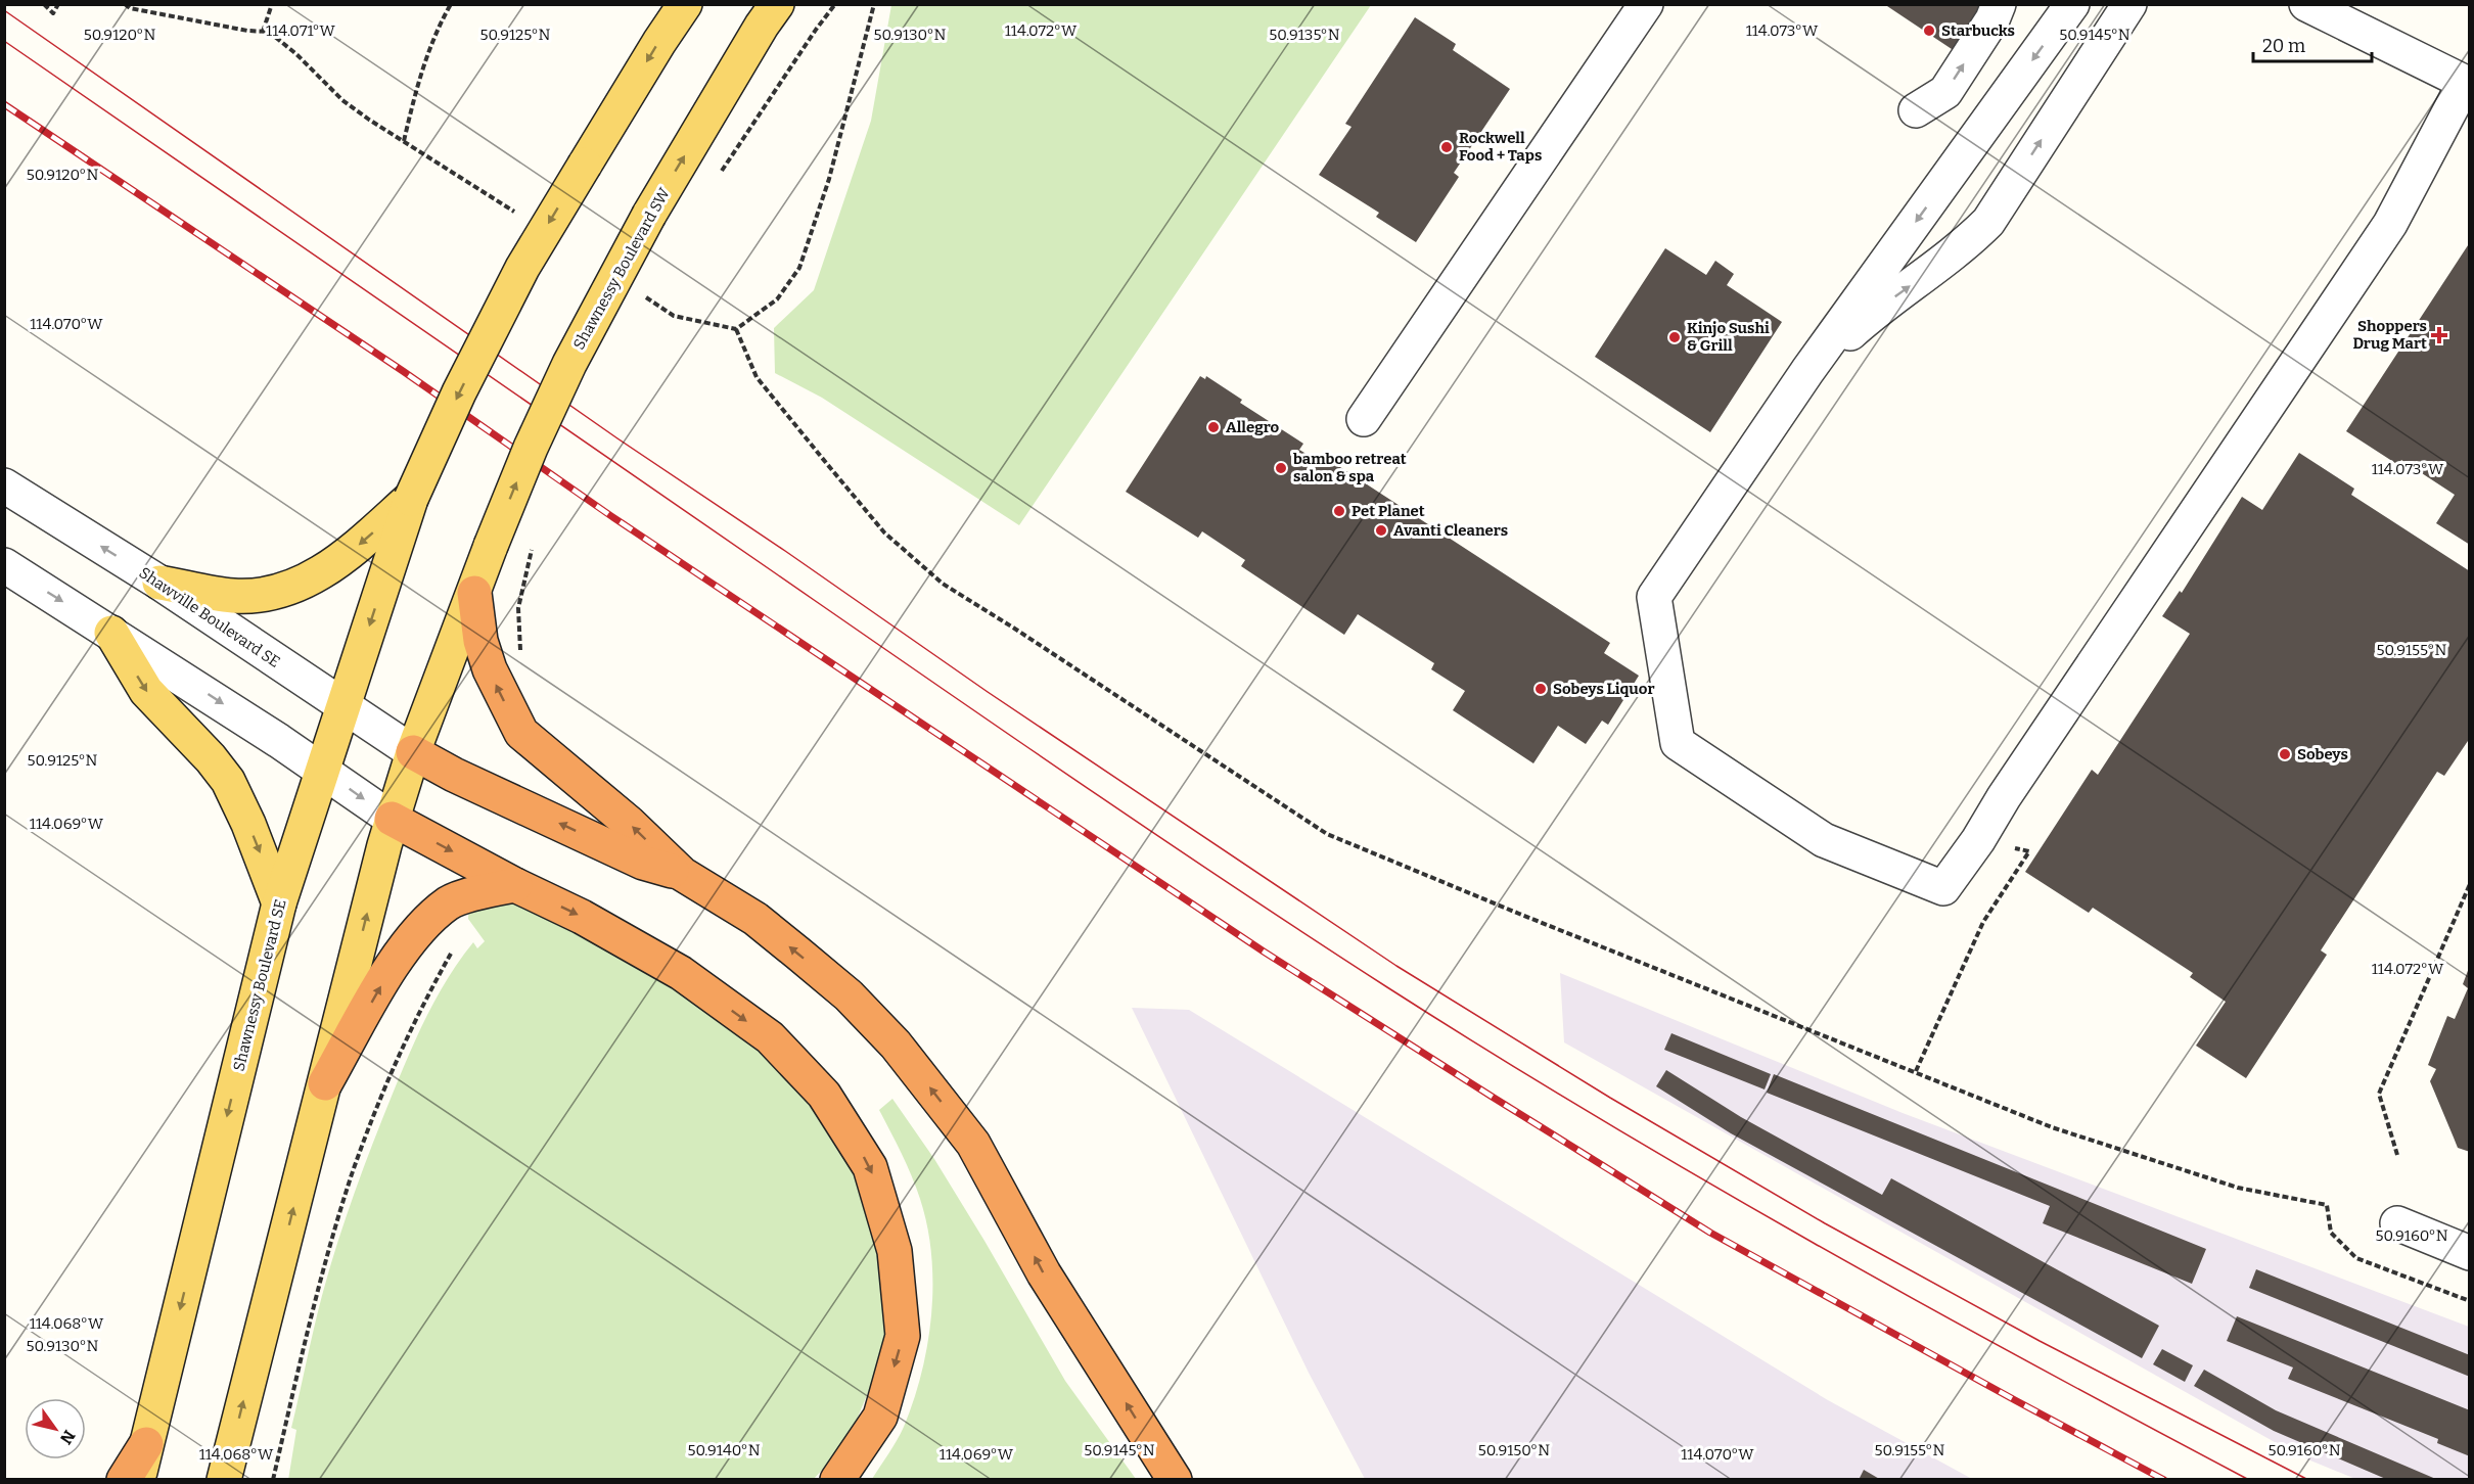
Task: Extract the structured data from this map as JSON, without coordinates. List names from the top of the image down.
{
  "streets": {
    "main road": ["Shawnessy Boulevard SW", "Shawnessy Boulevard SE"],
    "street": ["Shawville Boulevard SE"]
  },
  "crossings": [
    ["Shawville Boulevard SE", "Shawnessy Boulevard SE"]
  ],
  "places": {
    "other": [
      "Starbucks",
      "Rockwell Food + Taps",
      "Kinjo Sushi & Grill",
      "Allegro",
      "bamboo retreat salon & spa",
      "Pet Planet",
      "Avanti Cleaners",
      "Sobeys Liquor",
      "Sobeys"
    ],
    "health": ["Shoppers Drug Mart"]
  },
  "scale_bar": "20 m",
  "north": "bottom right",
  "coordinates": [
    "114.072°W",
    "114.073°W",
    "114.071°W",
    "50.9120°N",
    "50.9125°N",
    "50.9130°N",
    "50.9135°N",
    "50.9145°N",
    "114.070°W",
    "50.9155°N",
    "114.069°W",
    "50.9160°N",
    "114.068°W",
    "50.9140°N",
    "50.9150°N"
  ]
}
